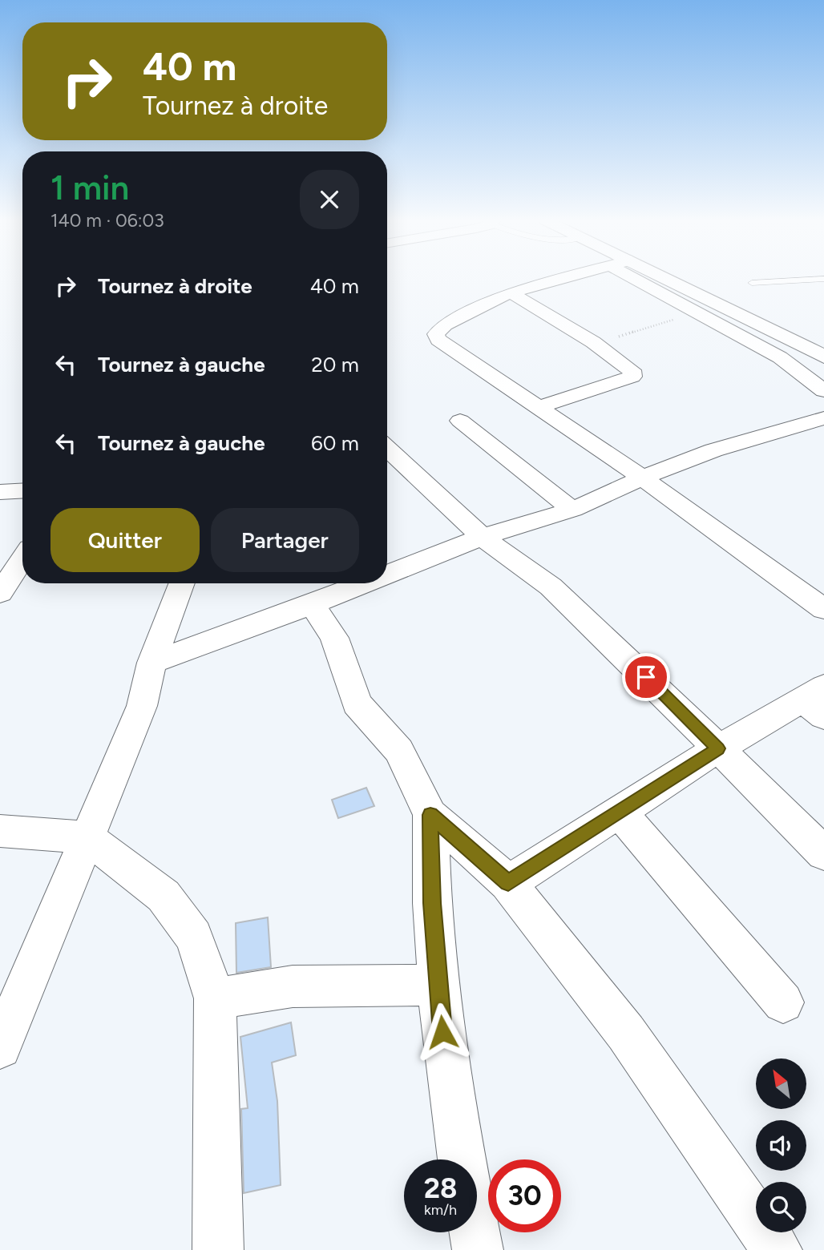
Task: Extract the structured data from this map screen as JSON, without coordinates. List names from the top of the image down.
{
  "north": "top left",
  "page": {
    "turn": ["40 m", "Tournez à droite"],
    "heading": ["1 min", "140 m · 06:03"],
    "list": [
      {
        "name": "Tournez à droite",
        "value": "40 m"
      },
      {
        "name": "Tournez à gauche",
        "value": "20 m"
      },
      {
        "name": "Tournez à gauche",
        "value": "60 m"
      }
    ],
    "buttons": ["Quitter", "Partager"],
    "speed": "28 km/h",
    "limit": "30"
  }
}
